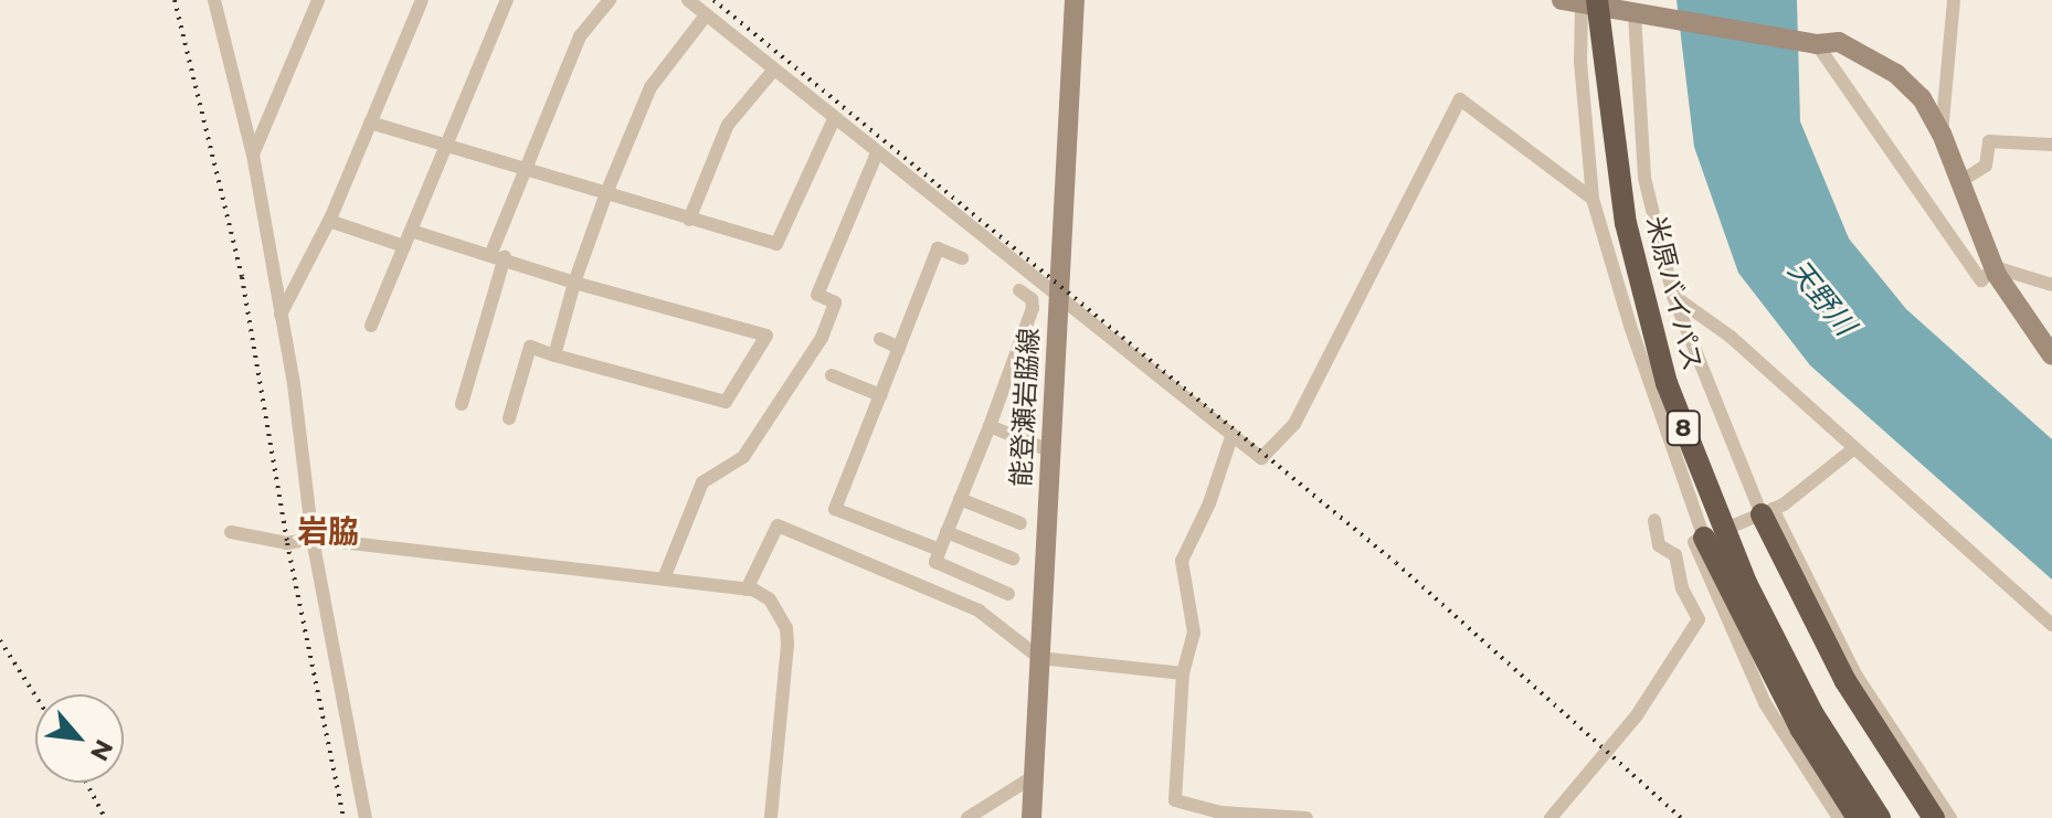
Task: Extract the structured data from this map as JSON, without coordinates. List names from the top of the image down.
{
  "streets": {
    "highway": ["米原バイパス", "8"],
    "main road": ["能登瀬岩脇線"]
  },
  "districts": ["岩脇"],
  "water": ["天野川"],
  "north": "bottom right"
}
